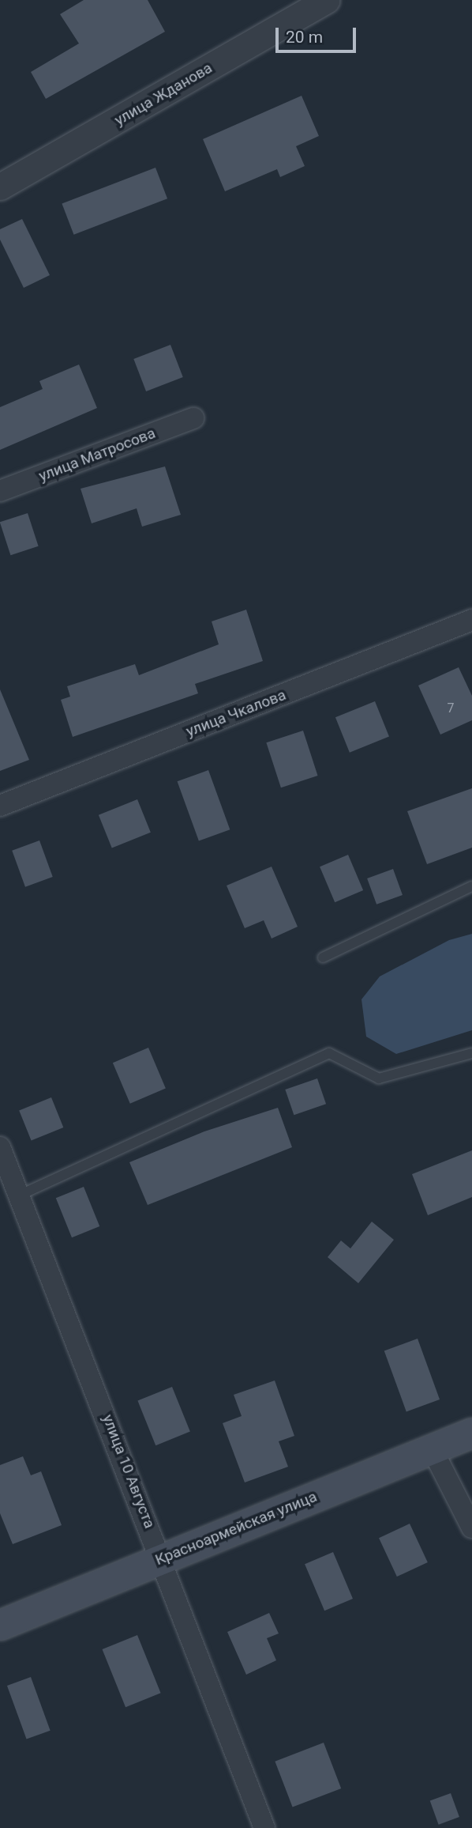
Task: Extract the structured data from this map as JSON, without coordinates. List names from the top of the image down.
{
  "streets": {
    "main road": ["Красноармейская улица"],
    "street": [
      "улица Жданова",
      "улица Матросова",
      "улица Чкалова",
      "улица 10 Августа"
    ]
  },
  "crossings": [
    ["улица 10 Августа", "Красноармейская улица"]
  ],
  "house_numbers": ["7"],
  "scale_bar": "20 m"
}
